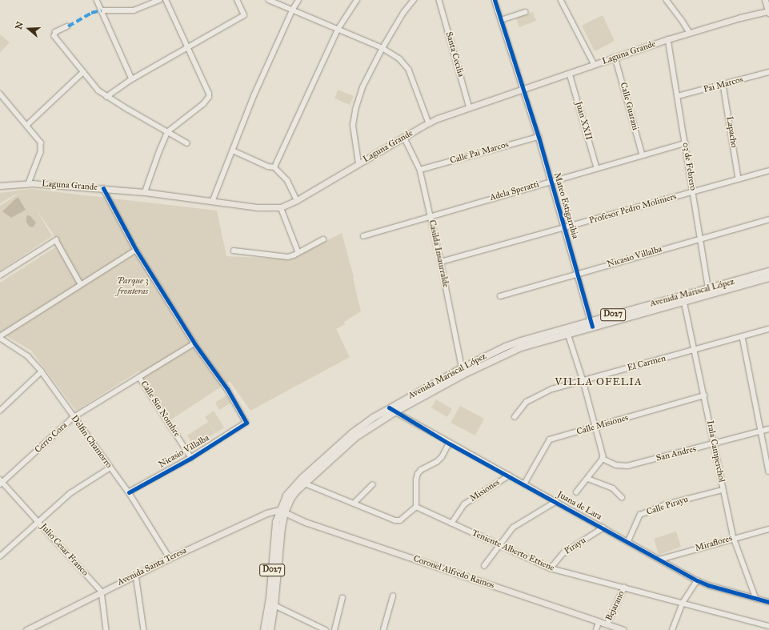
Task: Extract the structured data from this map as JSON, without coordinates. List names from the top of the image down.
{
  "streets": {
    "highway": ["Avenida Mariscal López", "D027"],
    "main road": ["Laguna Grande", "Avenida Santa Teresa", "Coronel Alfredo Ramos"],
    "street": [
      "Santa Cecilia",
      "Pai Marcos",
      "Calle Guarani",
      "Juan XXII",
      "Lapacho",
      "Calle Pai Marcos",
      "03 de Febrero",
      "Adela Speratti",
      "Mateo Estigarribia",
      "Profesor Pedro Moliniers",
      "Casilda Insaurralde",
      "Nicasio Villalba",
      "El Carmen",
      "Calle Sin Nombre",
      "Calle Misiones",
      "Cerro Cora",
      "Delfin Chamorro",
      "Irala Camperchol",
      "San Andres",
      "Misiones",
      "Juana de Lara",
      "Calle Pirayu",
      "Miraflores",
      "Pirayu",
      "Julio Cesar Franco",
      "Teniente Alberto Ettiene",
      "Bejarano"
    ]
  },
  "crossings": [
    ["Laguna Grande", "Santa Cecilia"],
    ["Laguna Grande", "Calle Guarani"],
    ["Laguna Grande", "Juan XXII"],
    ["Laguna Grande", "03 de Febrero"],
    ["Laguna Grande", "Mateo Estigarribia"],
    ["Laguna Grande", "Casilda Insaurralde"],
    ["Pai Marcos", "Lapacho"],
    ["Pai Marcos", "03 de Febrero"],
    ["Calle Guarani", "Adela Speratti"],
    ["Juan XXII", "Adela Speratti"],
    ["Lapacho", "Profesor Pedro Moliniers"],
    ["Calle Pai Marcos", "Mateo Estigarribia"],
    ["Calle Pai Marcos", "Casilda Insaurralde"],
    ["03 de Febrero", "Adela Speratti"],
    ["03 de Febrero", "Profesor Pedro Moliniers"],
    ["03 de Febrero", "Nicasio Villalba"],
    ["03 de Febrero", "Avenida Mariscal López"],
    ["Adela Speratti", "Mateo Estigarribia"],
    ["Adela Speratti", "Casilda Insaurralde"],
    ["Mateo Estigarribia", "Profesor Pedro Moliniers"],
    ["Mateo Estigarribia", "Nicasio Villalba"],
    ["Mateo Estigarribia", "Avenida Mariscal López"],
    ["Profesor Pedro Moliniers", "Casilda Insaurralde"],
    ["Casilda Insaurralde", "Avenida Mariscal López"],
    ["Nicasio Villalba", "Calle Sin Nombre"],
    ["Nicasio Villalba", "Cerro Cora"],
    ["Nicasio Villalba", "Delfin Chamorro"],
    ["Avenida Mariscal López", "Irala Camperchol"],
    ["Avenida Mariscal López", "Juana de Lara"],
    ["Avenida Mariscal López", "Avenida Santa Teresa"],
    ["Avenida Mariscal López", "Coronel Alfredo Ramos"],
    ["El Carmen", "Irala Camperchol"],
    ["Calle Sin Nombre", "Cerro Cora"],
    ["Calle Misiones", "Irala Camperchol"],
    ["Calle Misiones", "Juana de Lara"],
    ["Cerro Cora", "Delfin Chamorro"],
    ["Cerro Cora", "Julio Cesar Franco"],
    ["Delfin Chamorro", "Avenida Santa Teresa"],
    ["Irala Camperchol", "San Andres"],
    ["Irala Camperchol", "Juana de Lara"],
    ["Irala Camperchol", "Calle Pirayu"],
    ["Irala Camperchol", "Miraflores"],
    ["Misiones", "Juana de Lara"],
    ["Misiones", "Teniente Alberto Ettiene"],
    ["Juana de Lara", "Calle Pirayu"],
    ["Juana de Lara", "Miraflores"],
    ["Juana de Lara", "Pirayu"],
    ["Pirayu", "Teniente Alberto Ettiene"],
    ["Julio Cesar Franco", "Avenida Santa Teresa"],
    ["Teniente Alberto Ettiene", "Bejarano"],
    ["Avenida Santa Teresa", "Coronel Alfredo Ramos"],
    ["Coronel Alfredo Ramos", "Bejarano"]
  ],
  "districts": ["VILLA OFELIA"],
  "parks": ["Parque 3 fronteras"],
  "north": "left"
}
